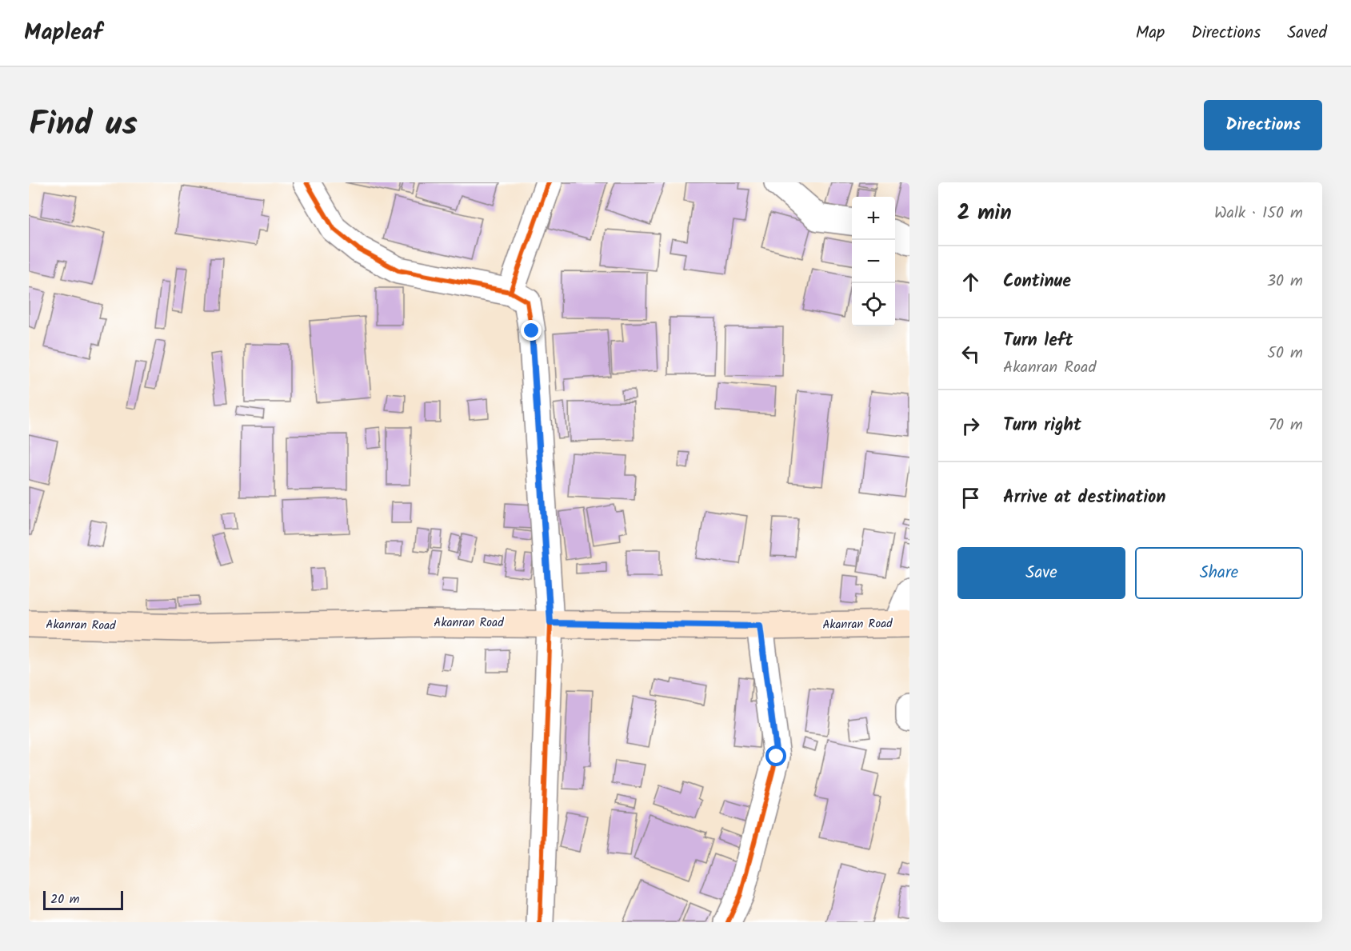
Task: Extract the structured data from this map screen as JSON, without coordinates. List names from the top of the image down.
{
  "streets": {
    "main road": ["Akanran Road"]
  },
  "scale_bar": "20 m",
  "page": {
    "header": "Mapleaf",
    "nav": ["Map", "Directions", "Saved"],
    "title": "Find us",
    "buttons": [
      "Directions",
      ["Save", "Share"]
    ],
    "heading": ["2 min", "Walk · 150 m"],
    "map_buttons": ["+", "−"],
    "list": [
      ["Continue", "30 m"],
      ["Turn left", "Akanran Road", "50 m"],
      ["Turn right", "70 m"],
      "Arrive at destination"
    ],
    "scale": "20 m"
  }
}
